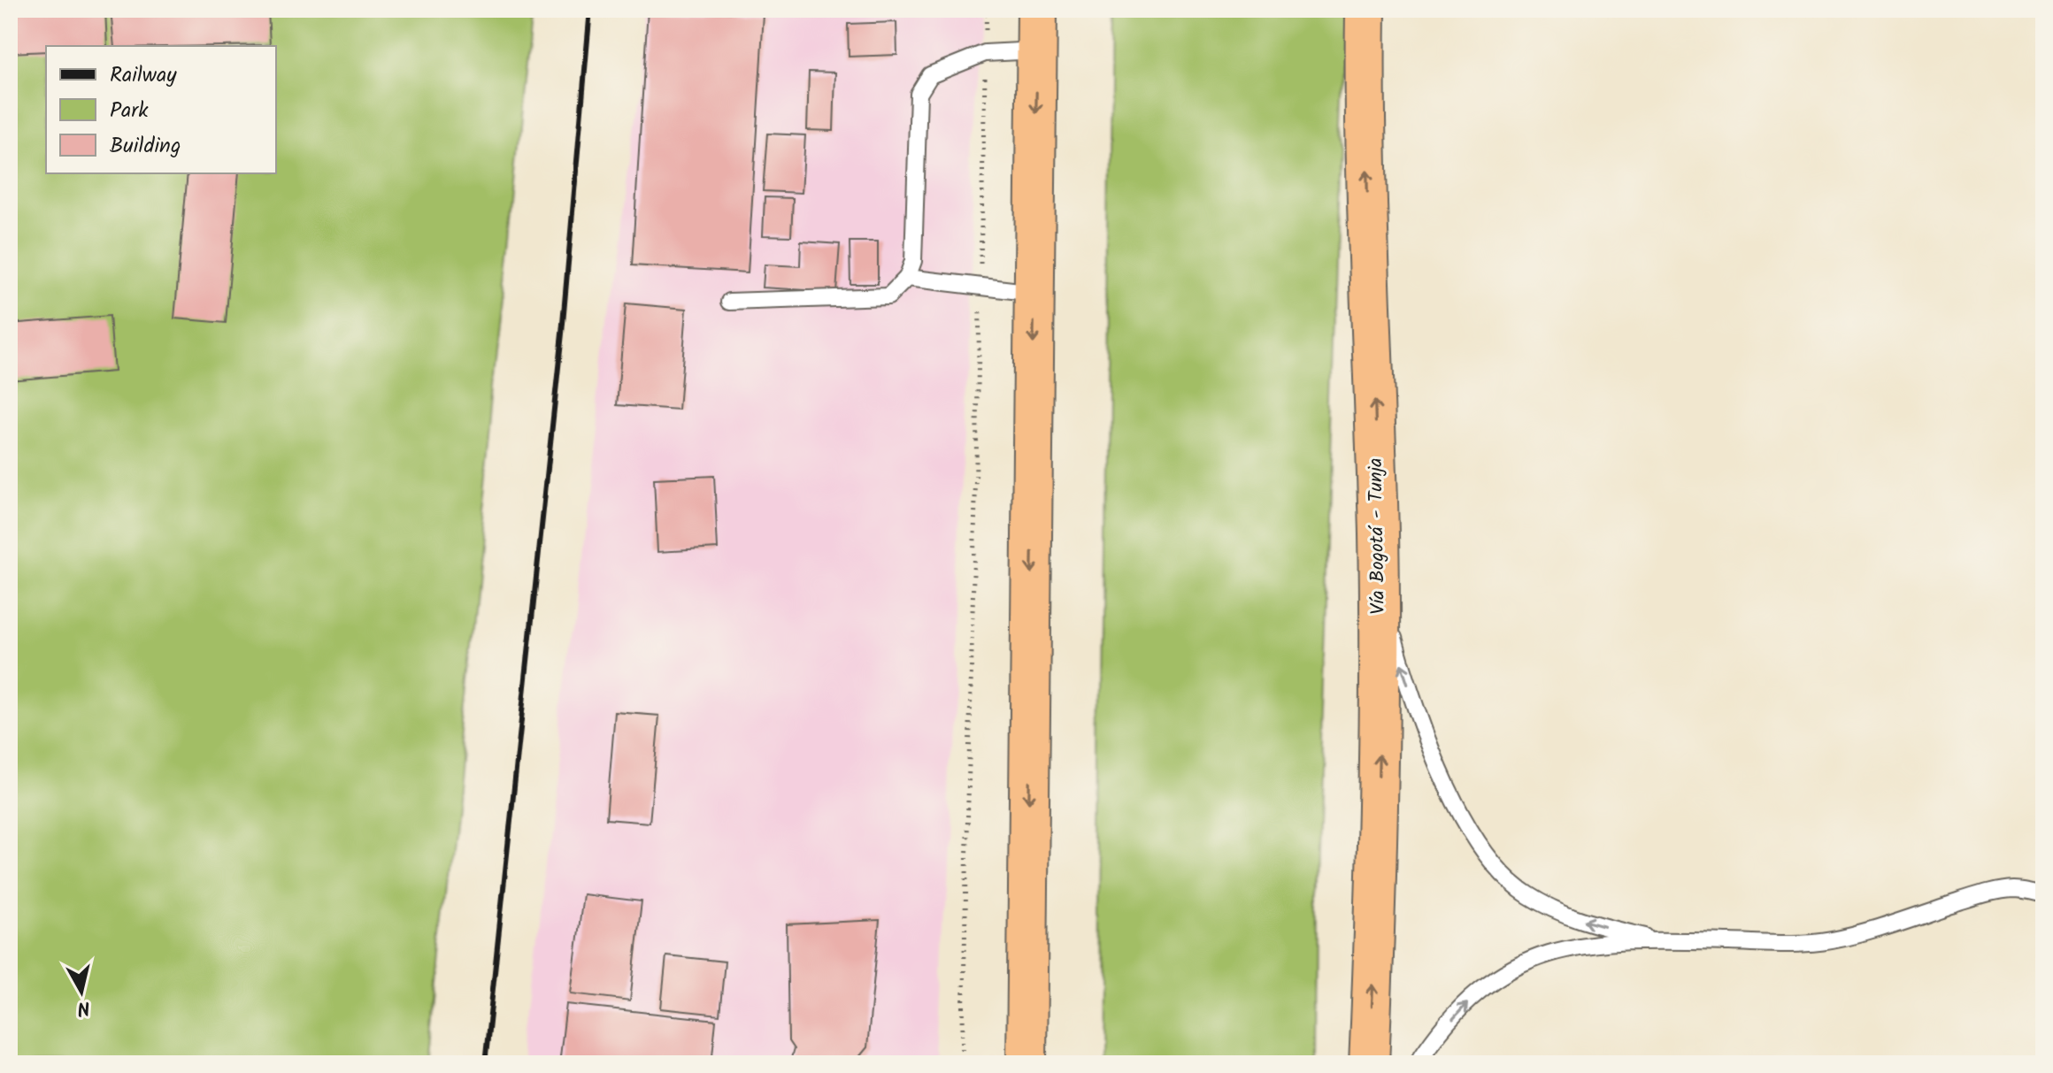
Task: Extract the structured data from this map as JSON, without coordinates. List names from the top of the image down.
{
  "streets": {
    "highway": ["Vía Bogotá - Tunja"]
  },
  "legend": ["Railway", "Park", "Building"],
  "north": "bottom"
}
